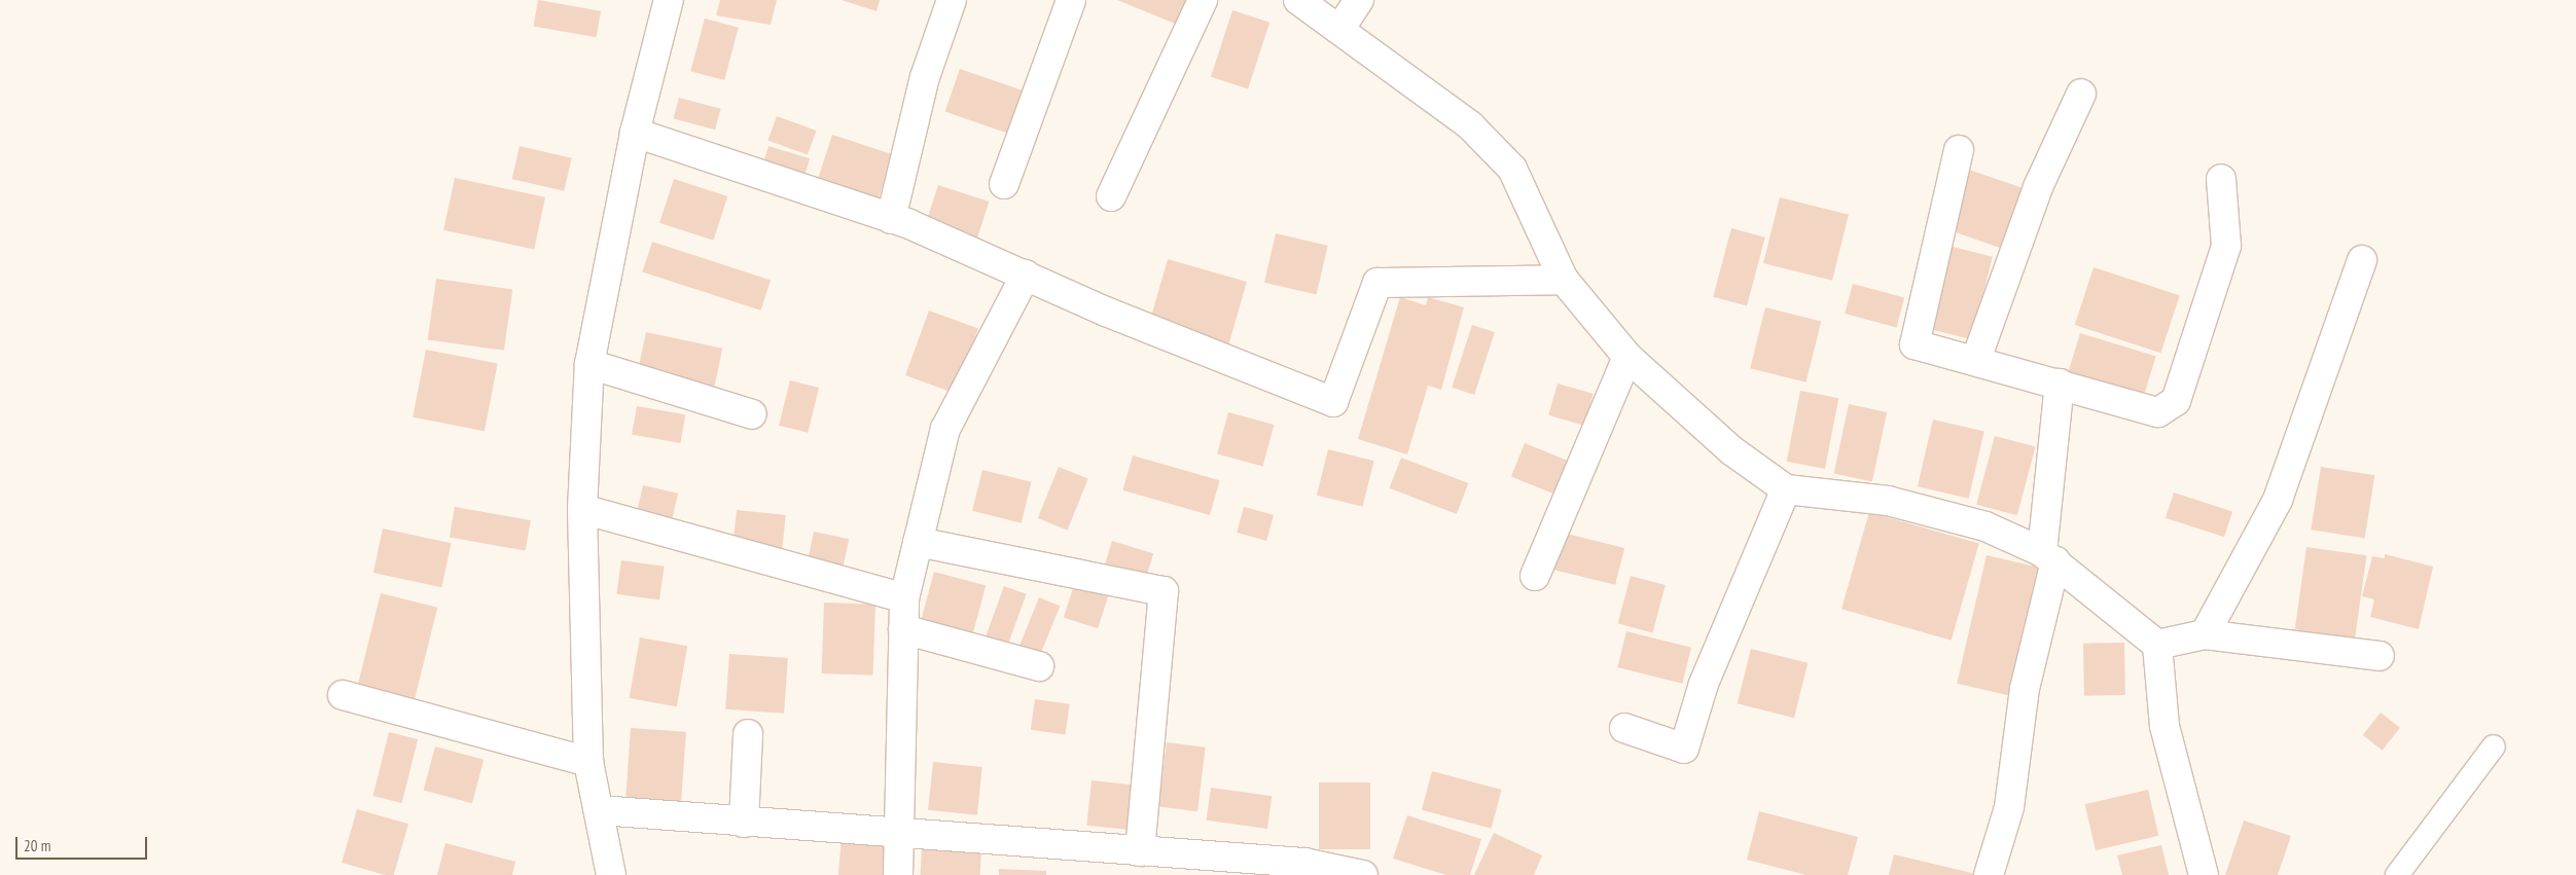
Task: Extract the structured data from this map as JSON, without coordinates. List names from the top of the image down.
{
  "scale_bar": "20 m"
}
